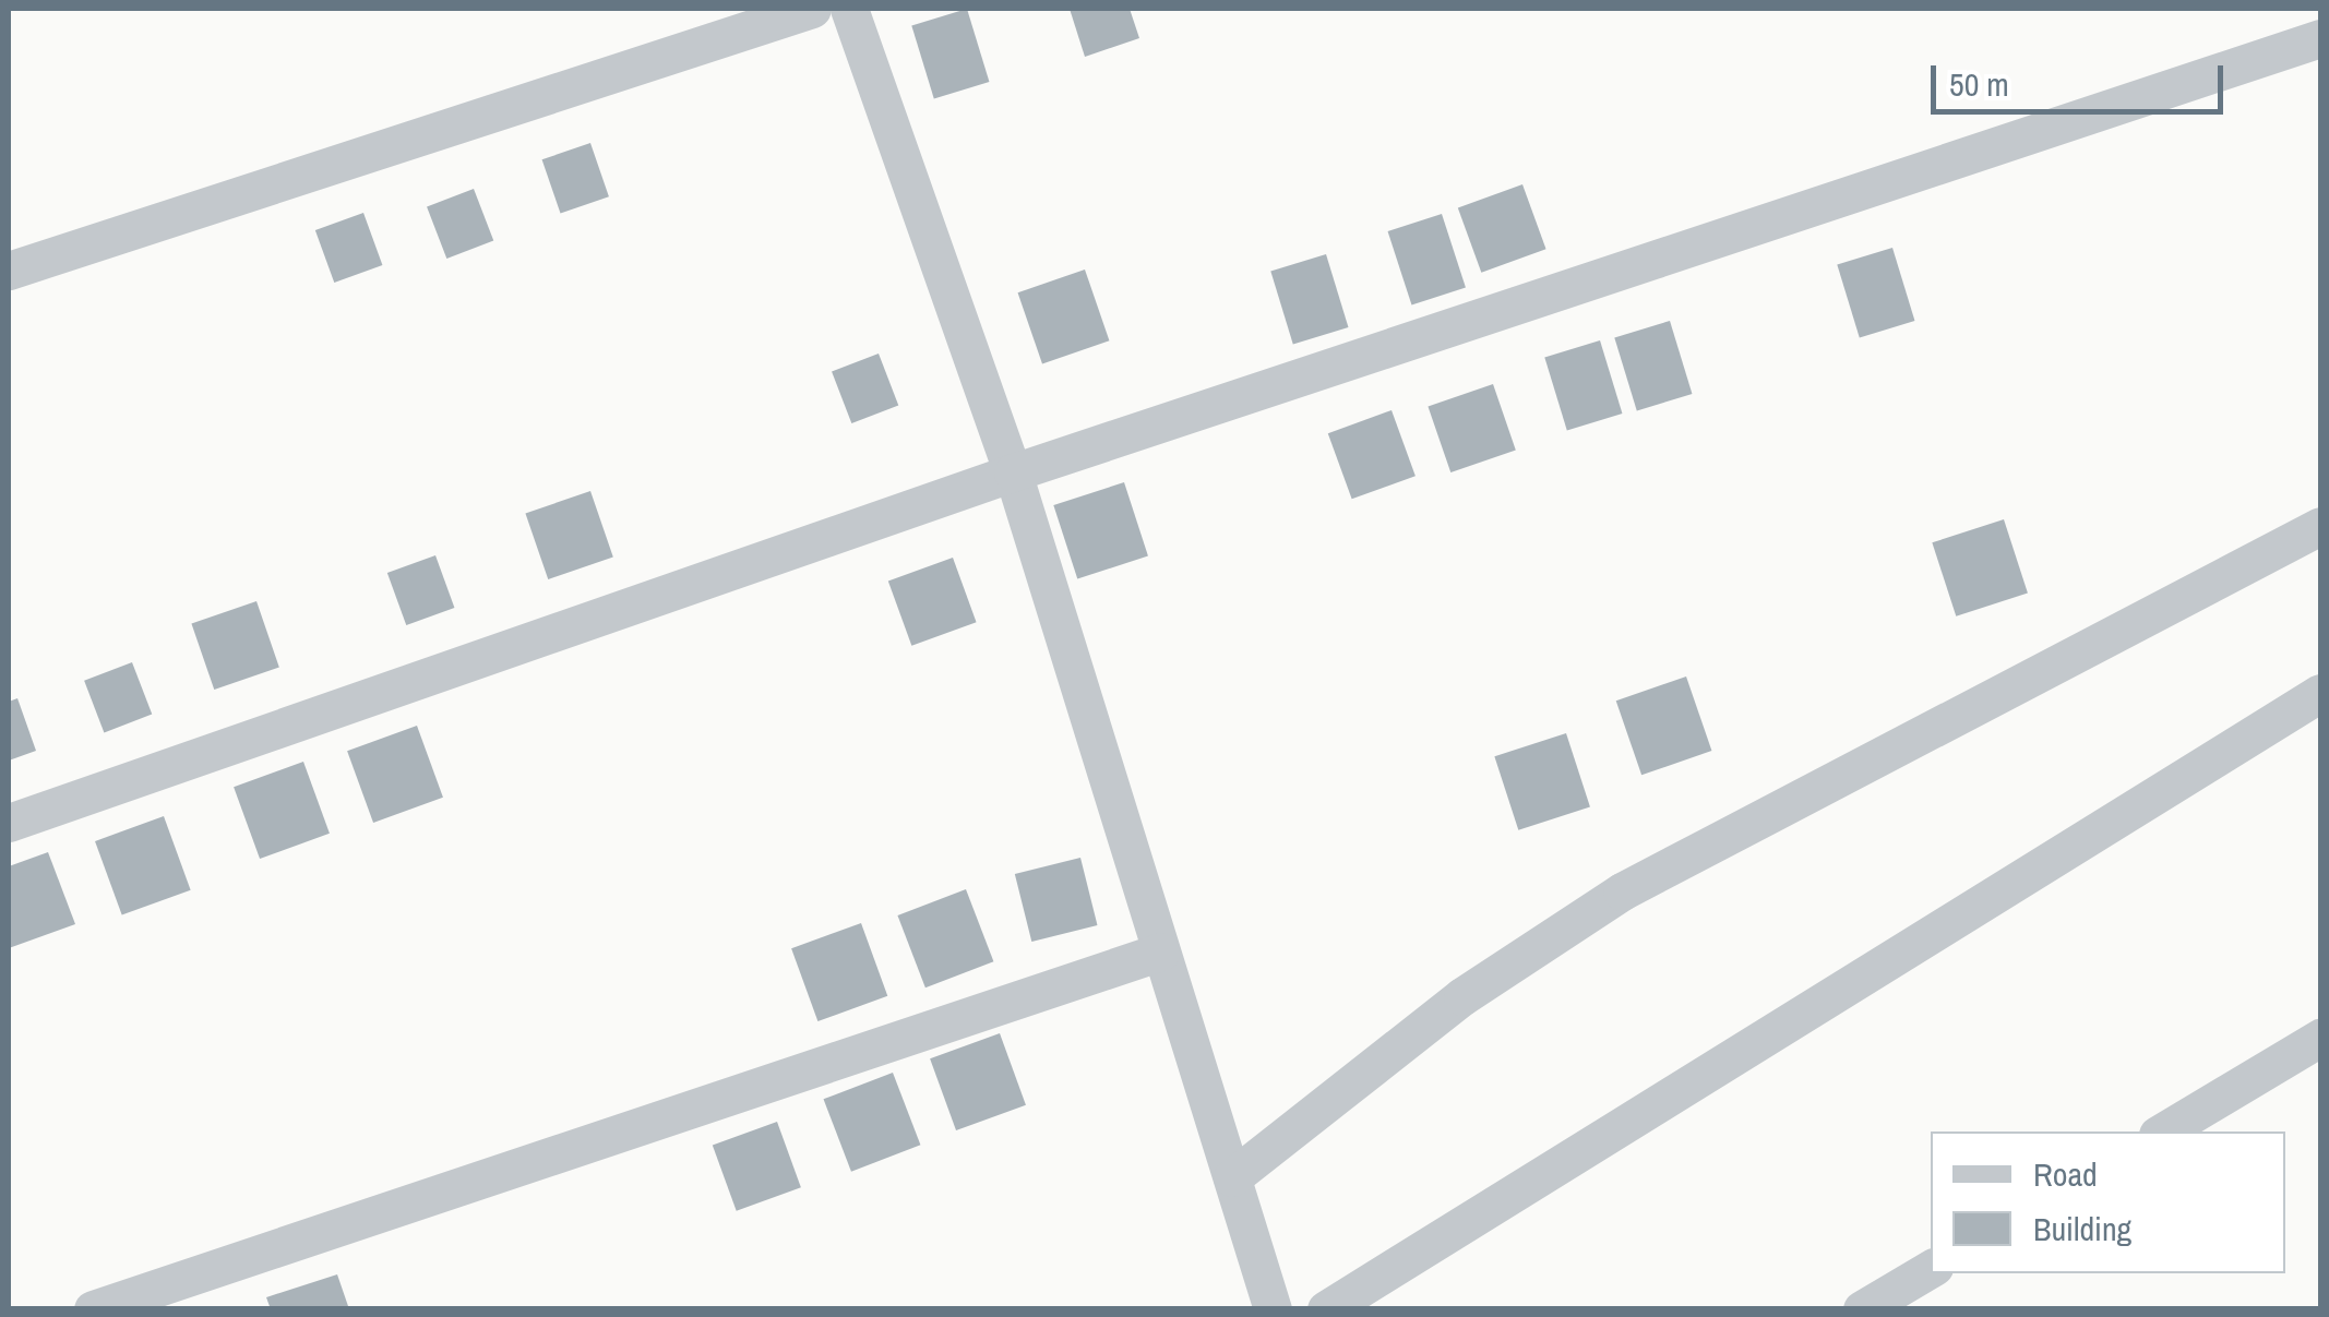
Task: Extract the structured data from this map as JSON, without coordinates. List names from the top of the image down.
{
  "legend": ["Road", "Building"],
  "scale_bar": "50 m"
}
